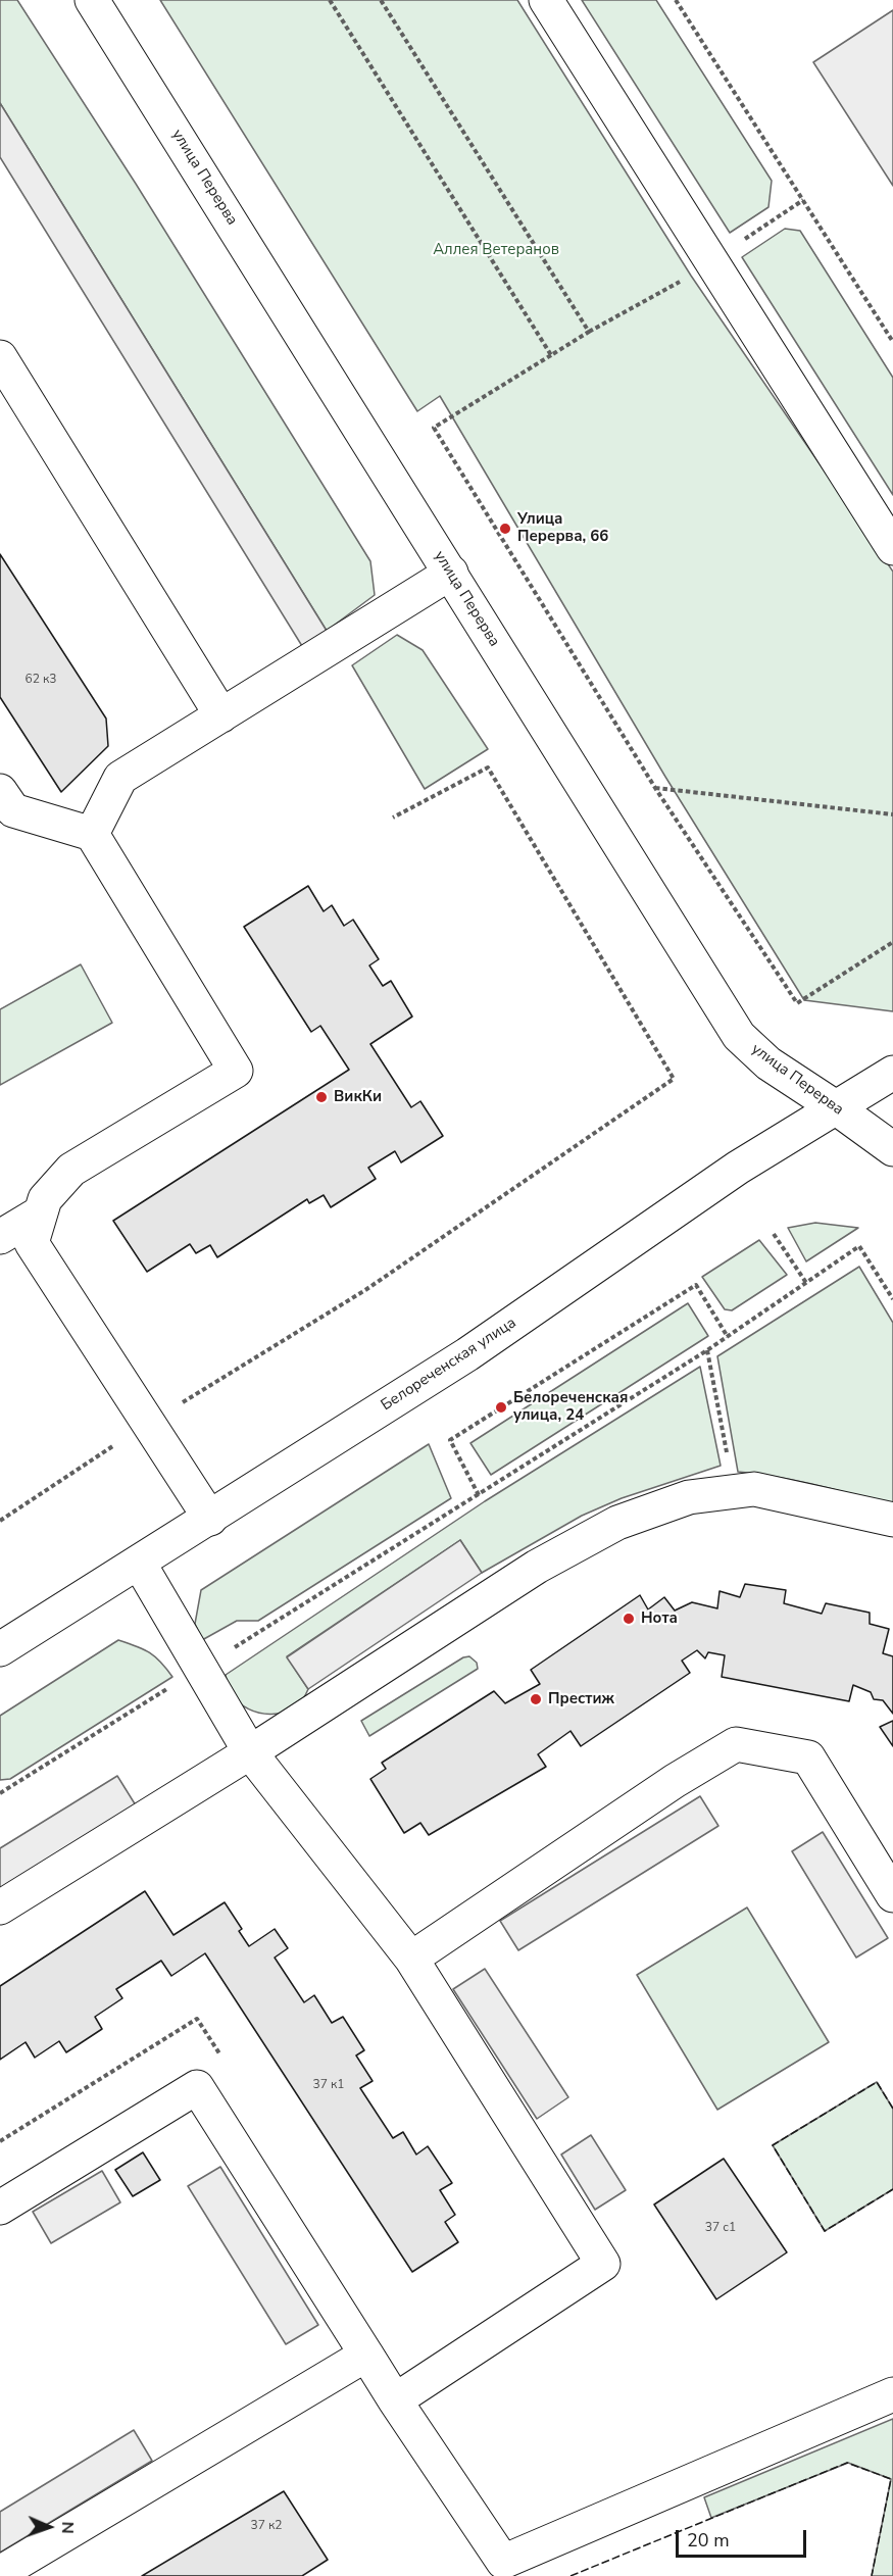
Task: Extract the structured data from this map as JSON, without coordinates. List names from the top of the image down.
{
  "streets": {
    "main road": ["улица Перерва", "Белореченская улица"]
  },
  "crossings": [
    ["улица Перерва", "Белореченская улица"]
  ],
  "parks": ["Аллея Ветеранов"],
  "places": [
    "Улица Перерва, 66",
    "ВикКи",
    "Белореченская улица, 24",
    "Нота",
    "Престиж"
  ],
  "house_numbers": [
    "62 к3",
    "37 к1",
    "37 с1",
    "37 к2"
  ],
  "scale_bar": "20 m",
  "north": "right"
}
